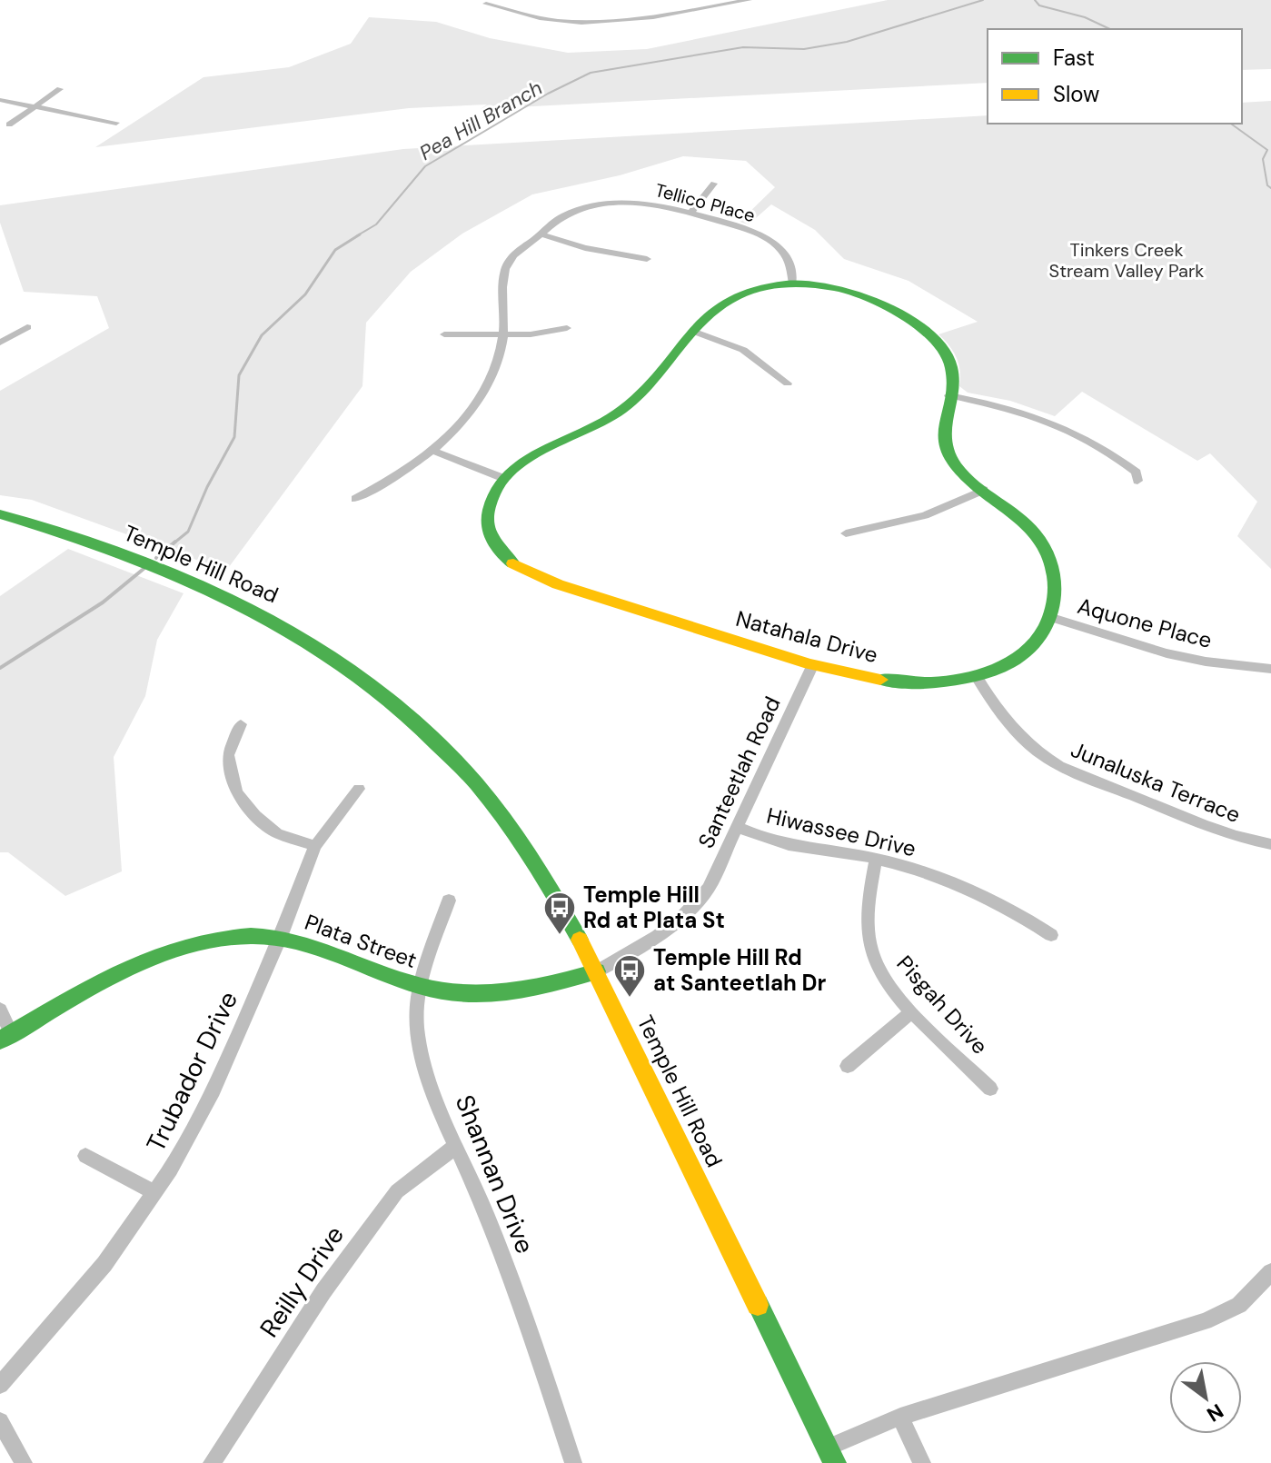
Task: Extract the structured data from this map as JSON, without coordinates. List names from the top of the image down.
{
  "streets": {
    "street": [
      "Tellico Place",
      "Temple Hill Road",
      "Aquone Place",
      "Natahala Drive",
      "Santeetlah Road",
      "Junaluska Terrace",
      "Hiwassee Drive",
      "Plata Street",
      "Pisgah Drive",
      "Trubador Drive",
      "Shannan Drive",
      "Reilly Drive"
    ]
  },
  "crossings": [
    ["Temple Hill Road", "Santeetlah Road"],
    ["Temple Hill Road", "Plata Street"],
    ["Aquone Place", "Natahala Drive"],
    ["Natahala Drive", "Santeetlah Road"],
    ["Natahala Drive", "Junaluska Terrace"],
    ["Santeetlah Road", "Hiwassee Drive"],
    ["Santeetlah Road", "Plata Street"],
    ["Hiwassee Drive", "Pisgah Drive"],
    ["Plata Street", "Trubador Drive"],
    ["Plata Street", "Shannan Drive"],
    ["Shannan Drive", "Reilly Drive"]
  ],
  "water": ["Pea Hill Branch"],
  "parks": ["Tinkers Creek Stream Valley Park"],
  "places": {
    "bus stop": ["Temple Hill Rd at Plata St", "Temple Hill Rd at Santeetlah Dr"]
  },
  "legend": ["Fast", "Slow"],
  "north": "bottom right"
}
